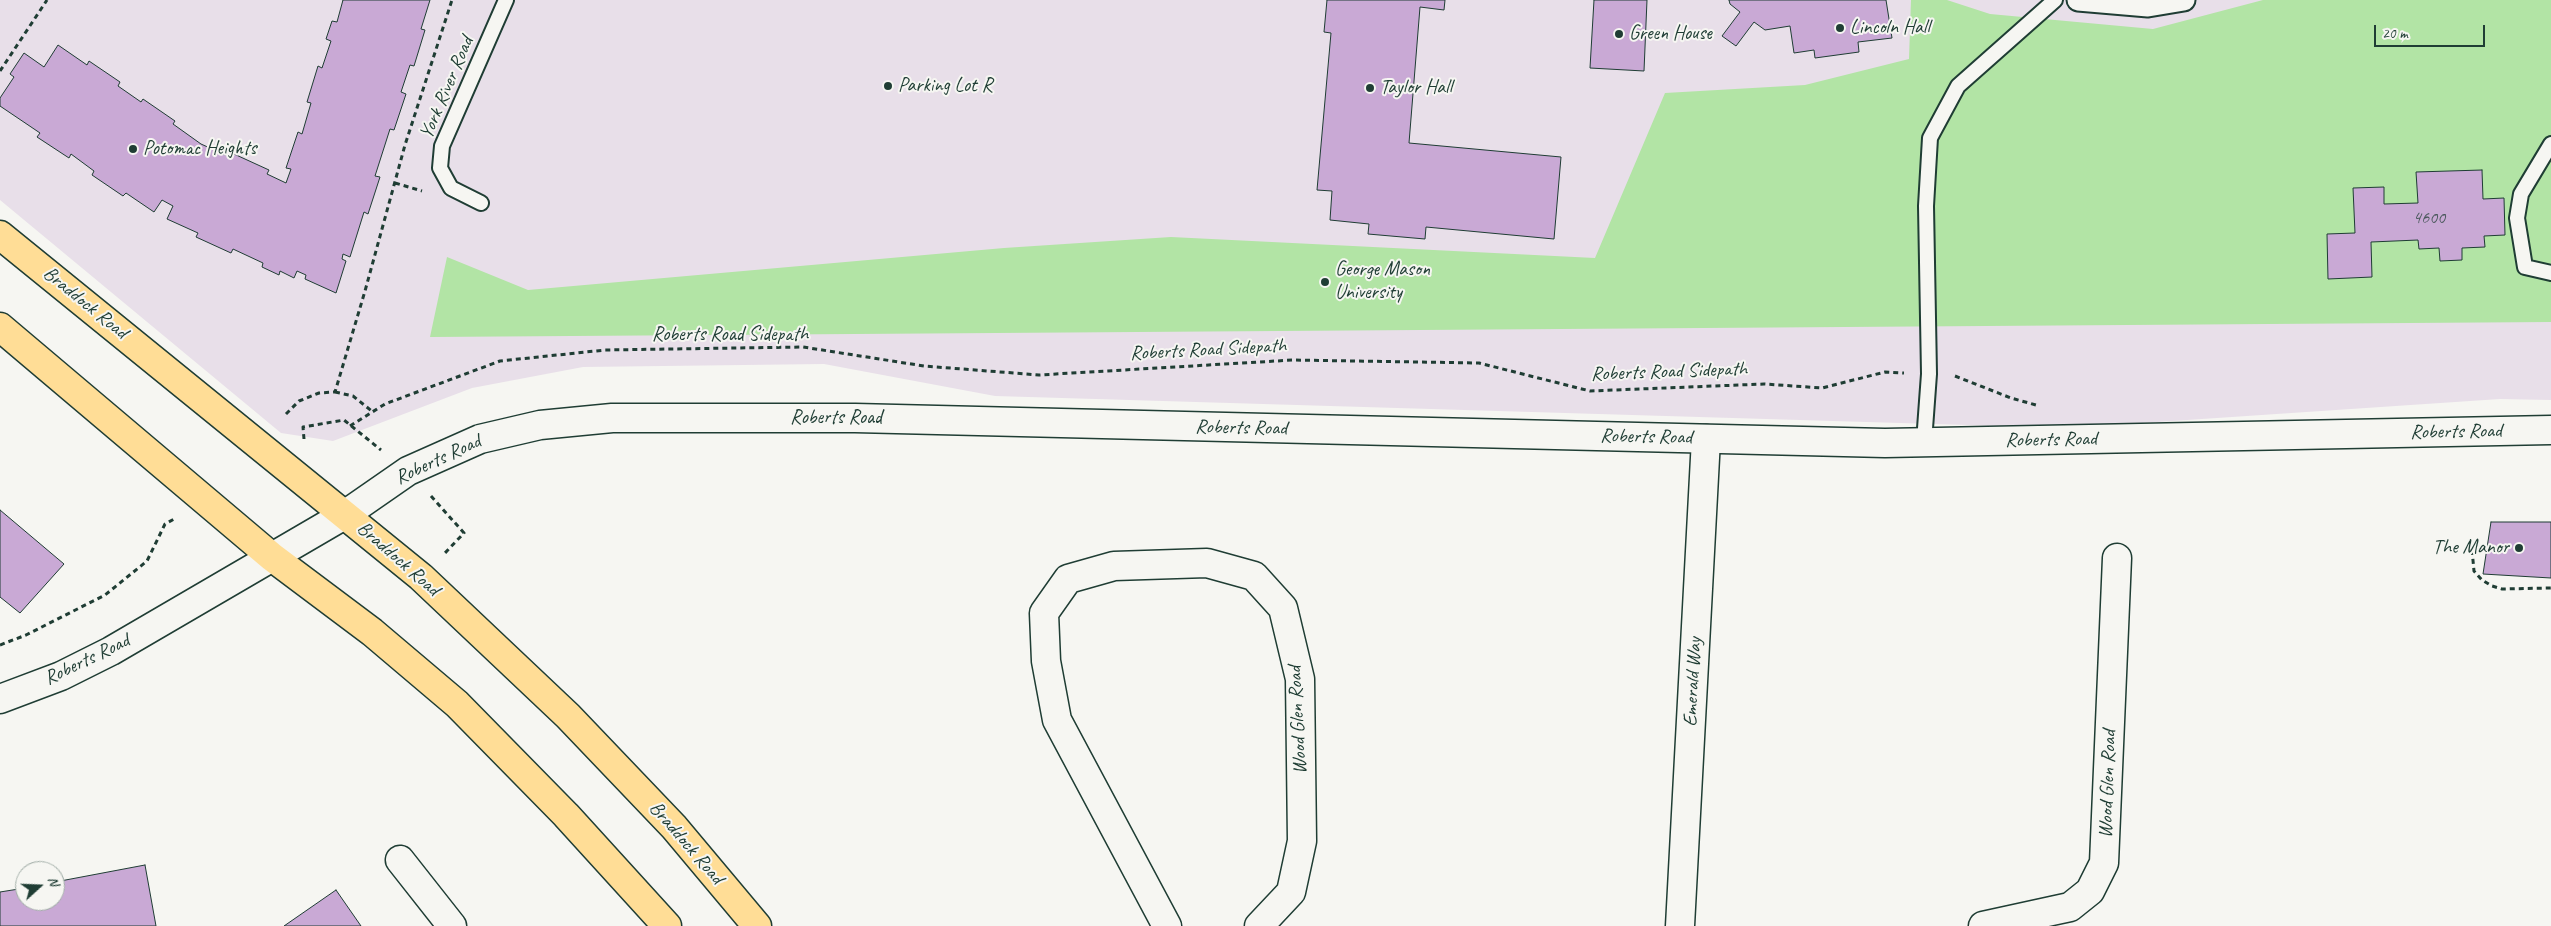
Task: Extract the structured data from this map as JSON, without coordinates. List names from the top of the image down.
{
  "streets": {
    "main road": [
      "Braddock Road",
      "Roberts Road",
      "Emerald Way",
      "Wood Glen Road"
    ],
    "lane": ["York River Road"],
    "path": ["Roberts Road Sidepath"]
  },
  "crossings": [
    ["Braddock Road", "Roberts Road Sidepath"],
    ["Braddock Road", "Roberts Road"],
    ["Roberts Road", "Emerald Way"]
  ],
  "places": [
    "Lincoln Hall",
    "Green House",
    "Parking Lot R",
    "Taylor Hall",
    "Potomac Heights",
    "George Mason University",
    "The Manor"
  ],
  "house_numbers": ["4600"],
  "scale_bar": "20 m",
  "north": "right"
}
